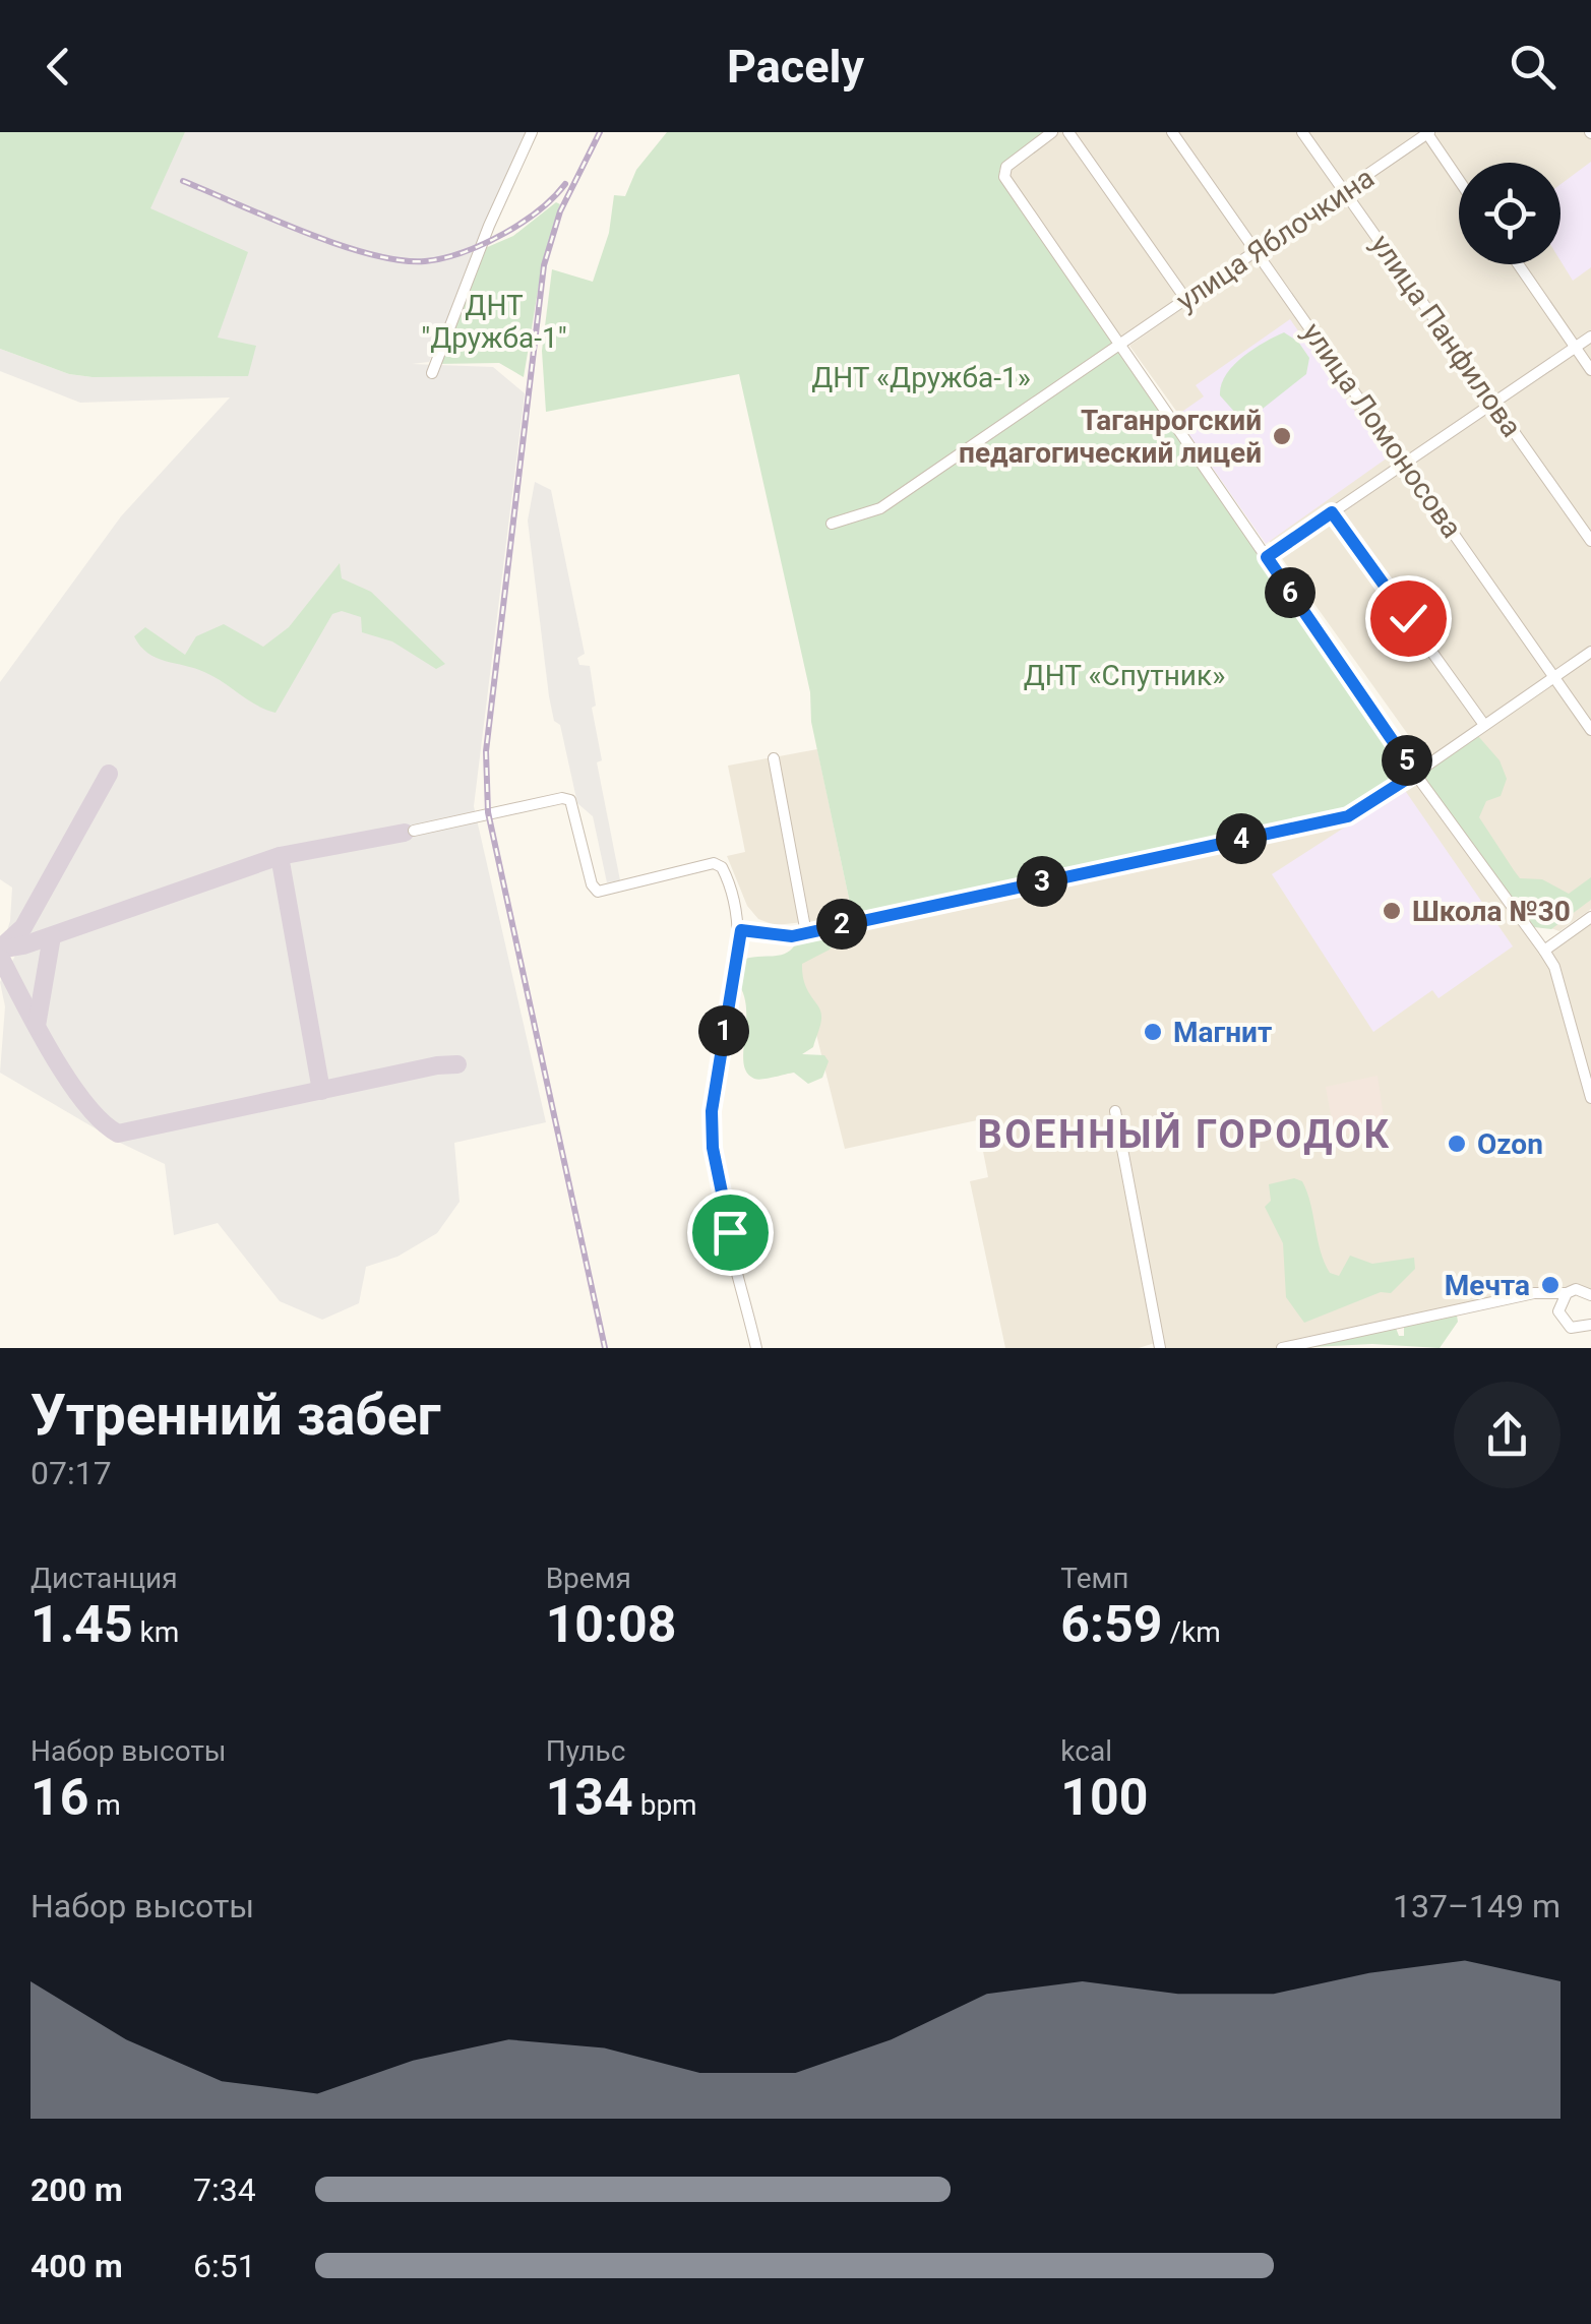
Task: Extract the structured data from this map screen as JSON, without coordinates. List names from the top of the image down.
{
  "streets": {
    "street": ["улица Яблочкина", "улица Панфилова", "улица Ломоносова"]
  },
  "crossings": [
    ["улица Яблочкина", "улица Панфилова"],
    ["улица Яблочкина", "улица Ломоносова"]
  ],
  "districts": ["ВОЕННЫЙ ГОРОДОК"],
  "parks": ["ДНТ \"Дружба-1\"", "ДНТ «Дружба-1»", "ДНТ «Спутник»"],
  "places": [
    "Таганрогский педагогический лицей",
    "Школа №30",
    "Магнит",
    "Ozon",
    "Мечта"
  ],
  "page": {
    "header": "Pacely",
    "pins": [
      "6",
      "5",
      "4",
      "3",
      "2",
      "1"
    ],
    "heading": ["Утренний забег", "07:17"],
    "stats": [
      ["Дистанция", "1.45 km"],
      ["Время", "10:08"],
      ["Темп", "6:59 /km"],
      ["Набор высоты", "16 m"],
      ["Пульс", "134 bpm"],
      ["kcal", "100"]
    ],
    "chart": ["Набор высоты", "137–149 m"],
    "list": [
      {
        "name": "200 m",
        "note": "7:34"
      },
      {
        "name": "400 m",
        "note": "6:51"
      }
    ]
  }
}
